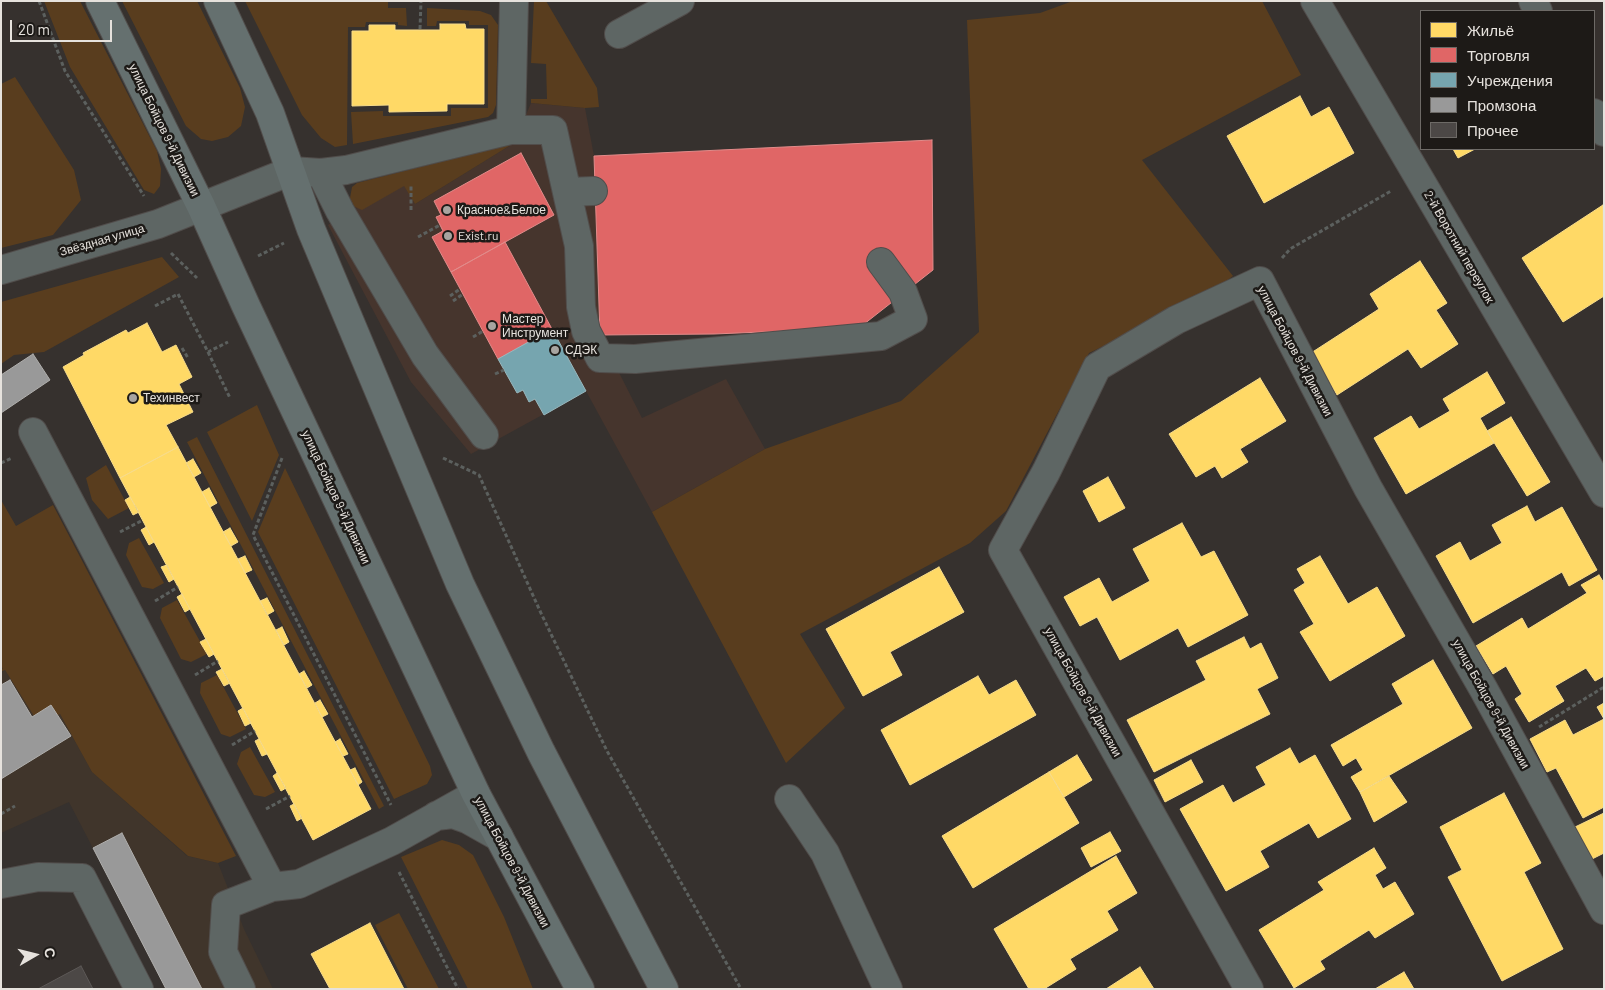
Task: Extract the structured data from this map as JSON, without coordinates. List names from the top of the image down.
{
  "streets": {
    "main road": ["улица Бойцов 9-й Дивизии"],
    "street": ["Звёздная улица", "2-й Воротний переулок"]
  },
  "crossings": [
    ["улица Бойцов 9-й Дивизии", "Звёздная улица"]
  ],
  "places": [
    "Красное&Белое",
    "Exist.ru",
    "Мастер Инструмент",
    "СДЭК",
    "Техинвест"
  ],
  "legend": [
    "Жильё",
    "Торговля",
    "Учреждения",
    "Промзона",
    "Прочее"
  ],
  "scale_bar": "20 m",
  "north": "right"
}
